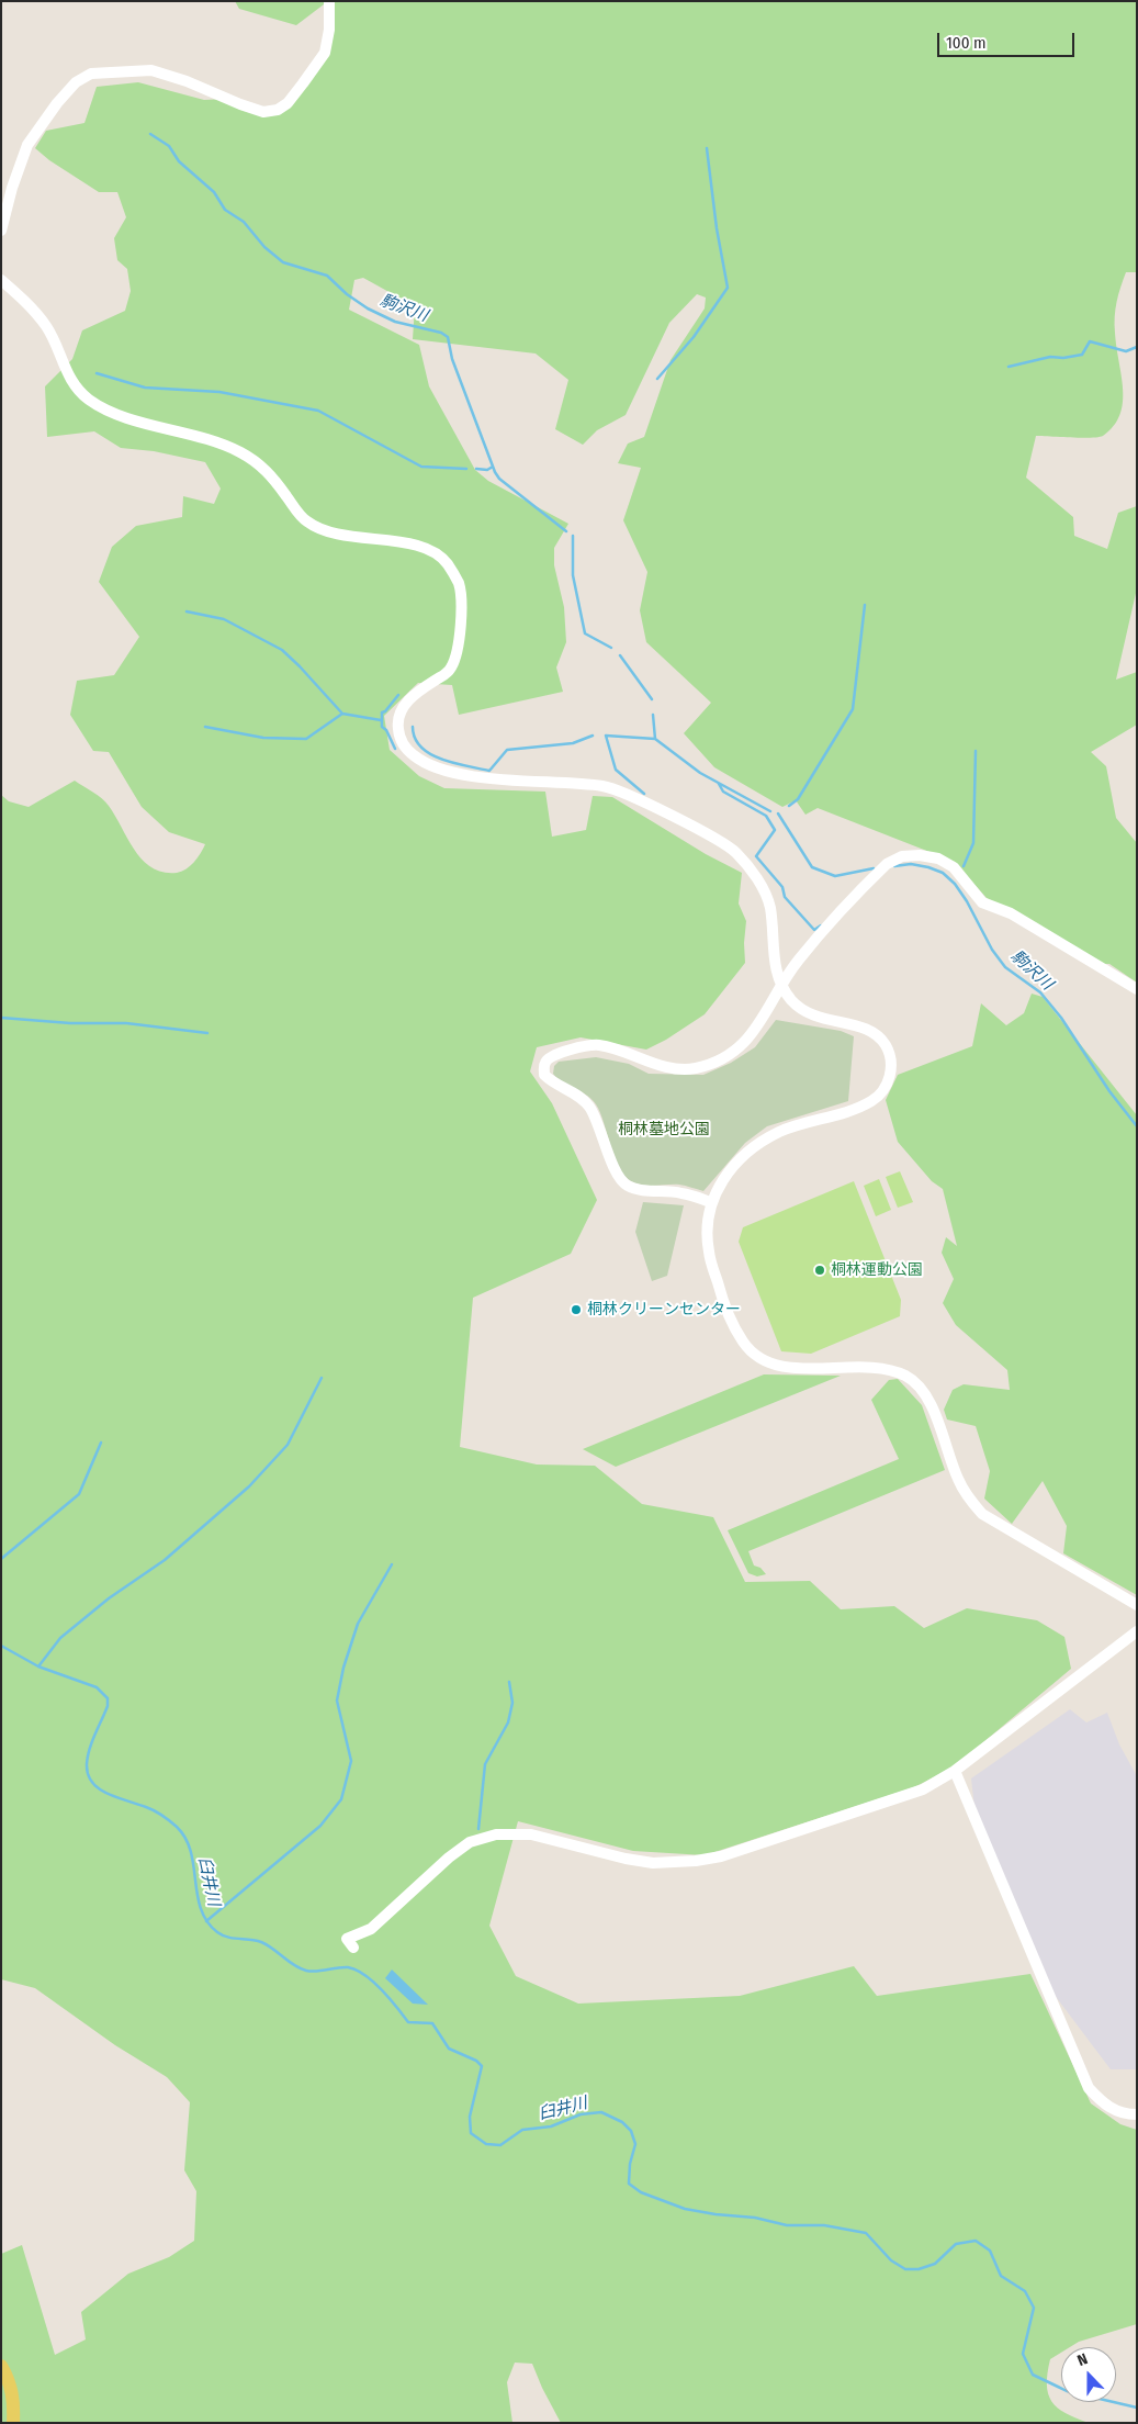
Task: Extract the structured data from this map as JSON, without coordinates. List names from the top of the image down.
{
  "water": ["駒沢川", "臼井川"],
  "parks": ["桐林墓地公園"],
  "places": ["桐林運動公園", "桐林クリーンセンター"],
  "scale_bar": "100 m",
  "north": "top"
}
